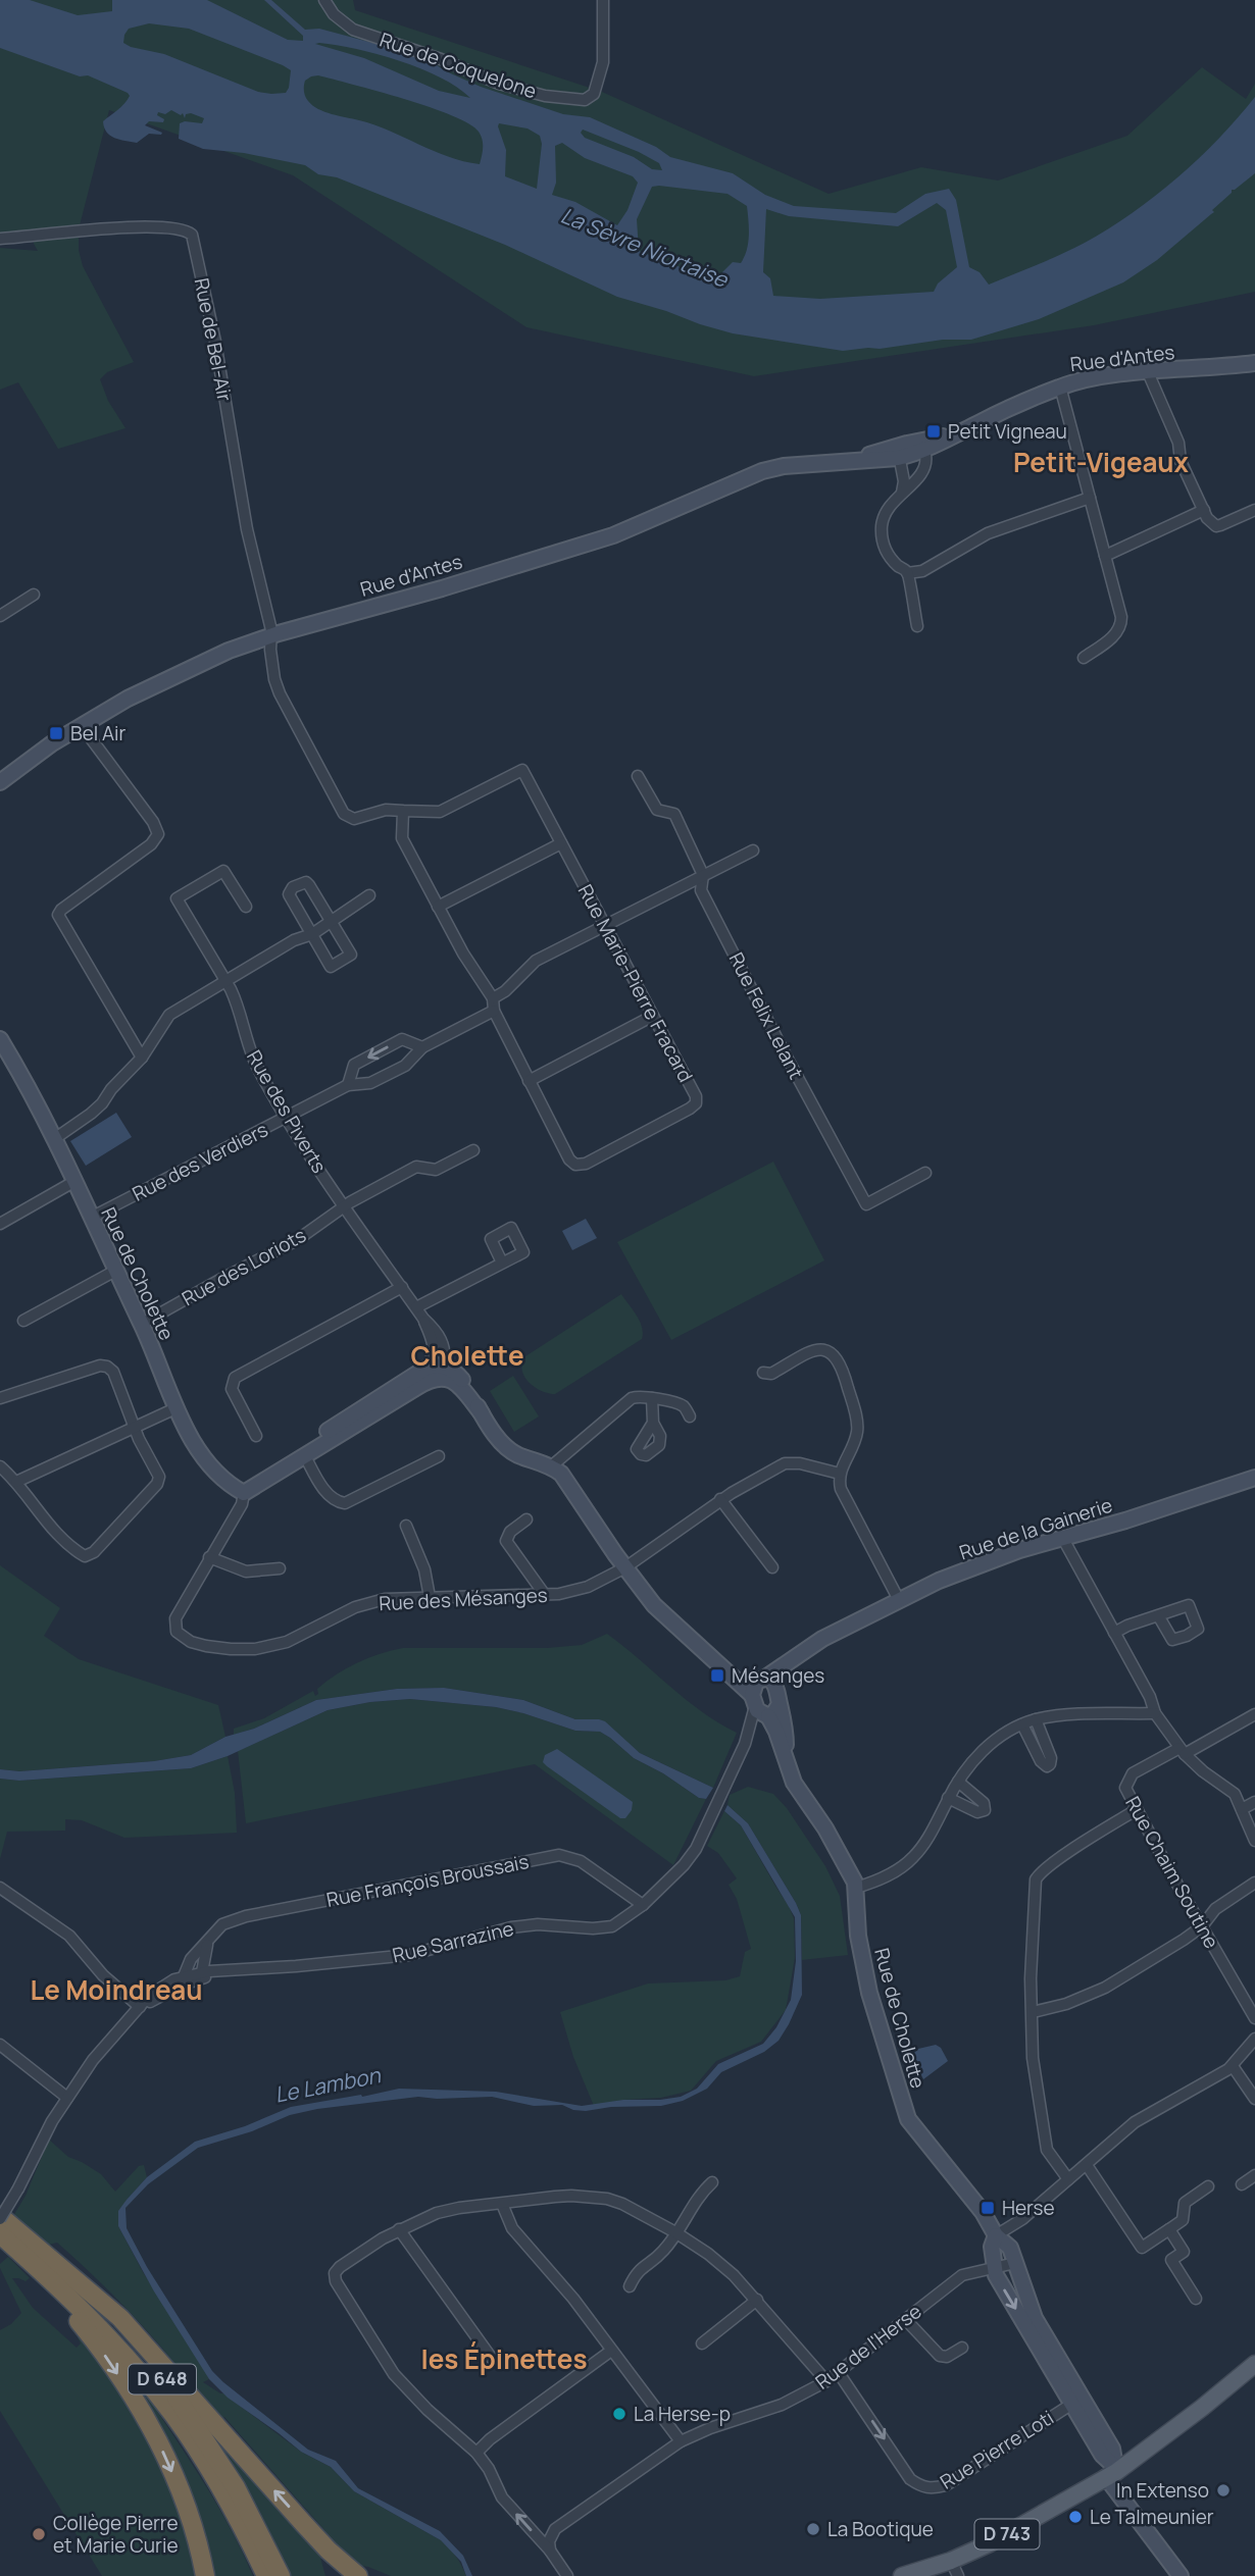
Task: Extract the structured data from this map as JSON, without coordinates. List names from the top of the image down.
{
  "streets": {
    "highway": ["D 648"],
    "main road": ["D 743"],
    "street": [
      "Rue de Coquelone",
      "Rue de Bel-Air",
      "Rue d'Antes",
      "Rue Marie-Pierre Fracard",
      "Rue Felix Lelant",
      "Rue des Piverts",
      "Rue des Verdiers",
      "Rue des Loriots",
      "Rue de Cholette",
      "Rue de la Gainerie",
      "Rue des Mésanges",
      "Rue Chaim Soutine",
      "Rue François Broussais",
      "Rue Sarrazine",
      "Rue de l'Herse",
      "Rue Pierre Loti"
    ]
  },
  "crossings": [
    ["Rue de Bel-Air", "Rue d'Antes"],
    ["Rue de Bel-Air", "Rue Marie-Pierre Fracard"],
    ["Rue d'Antes", "Rue Marie-Pierre Fracard"],
    ["Rue Marie-Pierre Fracard", "Rue des Verdiers"],
    ["Rue Felix Lelant", "Rue des Verdiers"],
    ["Rue des Piverts", "Rue des Verdiers"],
    ["Rue des Piverts", "Rue des Loriots"],
    ["Rue des Piverts", "Rue de Cholette"],
    ["Rue des Verdiers", "Rue de Cholette"],
    ["Rue des Loriots", "Rue de Cholette"],
    ["Rue de Cholette", "Rue de la Gainerie"],
    ["Rue de Cholette", "Rue des Mésanges"],
    ["Rue de Cholette", "Rue Sarrazine"],
    ["Rue de Cholette", "Rue de l'Herse"],
    ["Rue de Cholette", "Rue Pierre Loti"],
    ["Rue de Cholette", "D 743"],
    ["Rue de la Gainerie", "Rue Sarrazine"],
    ["Rue François Broussais", "Rue Sarrazine"],
    ["Rue Sarrazine", "D 648"],
    ["Rue de l'Herse", "Rue Pierre Loti"]
  ],
  "districts": [
    "Petit-Vigeaux",
    "Cholette",
    "Le Moindreau",
    "les Épinettes"
  ],
  "water": ["La Sèvre Niortaise", "Le Lambon"],
  "places": {
    "transit": [
      "Petit Vigneau",
      "Bel Air",
      "Mésanges",
      "Herse"
    ],
    "other": [
      "La Herse-p",
      "In Extenso",
      "Le Talmeunier",
      "La Bootique",
      "Collège Pierre et Marie Curie"
    ]
  }
}
